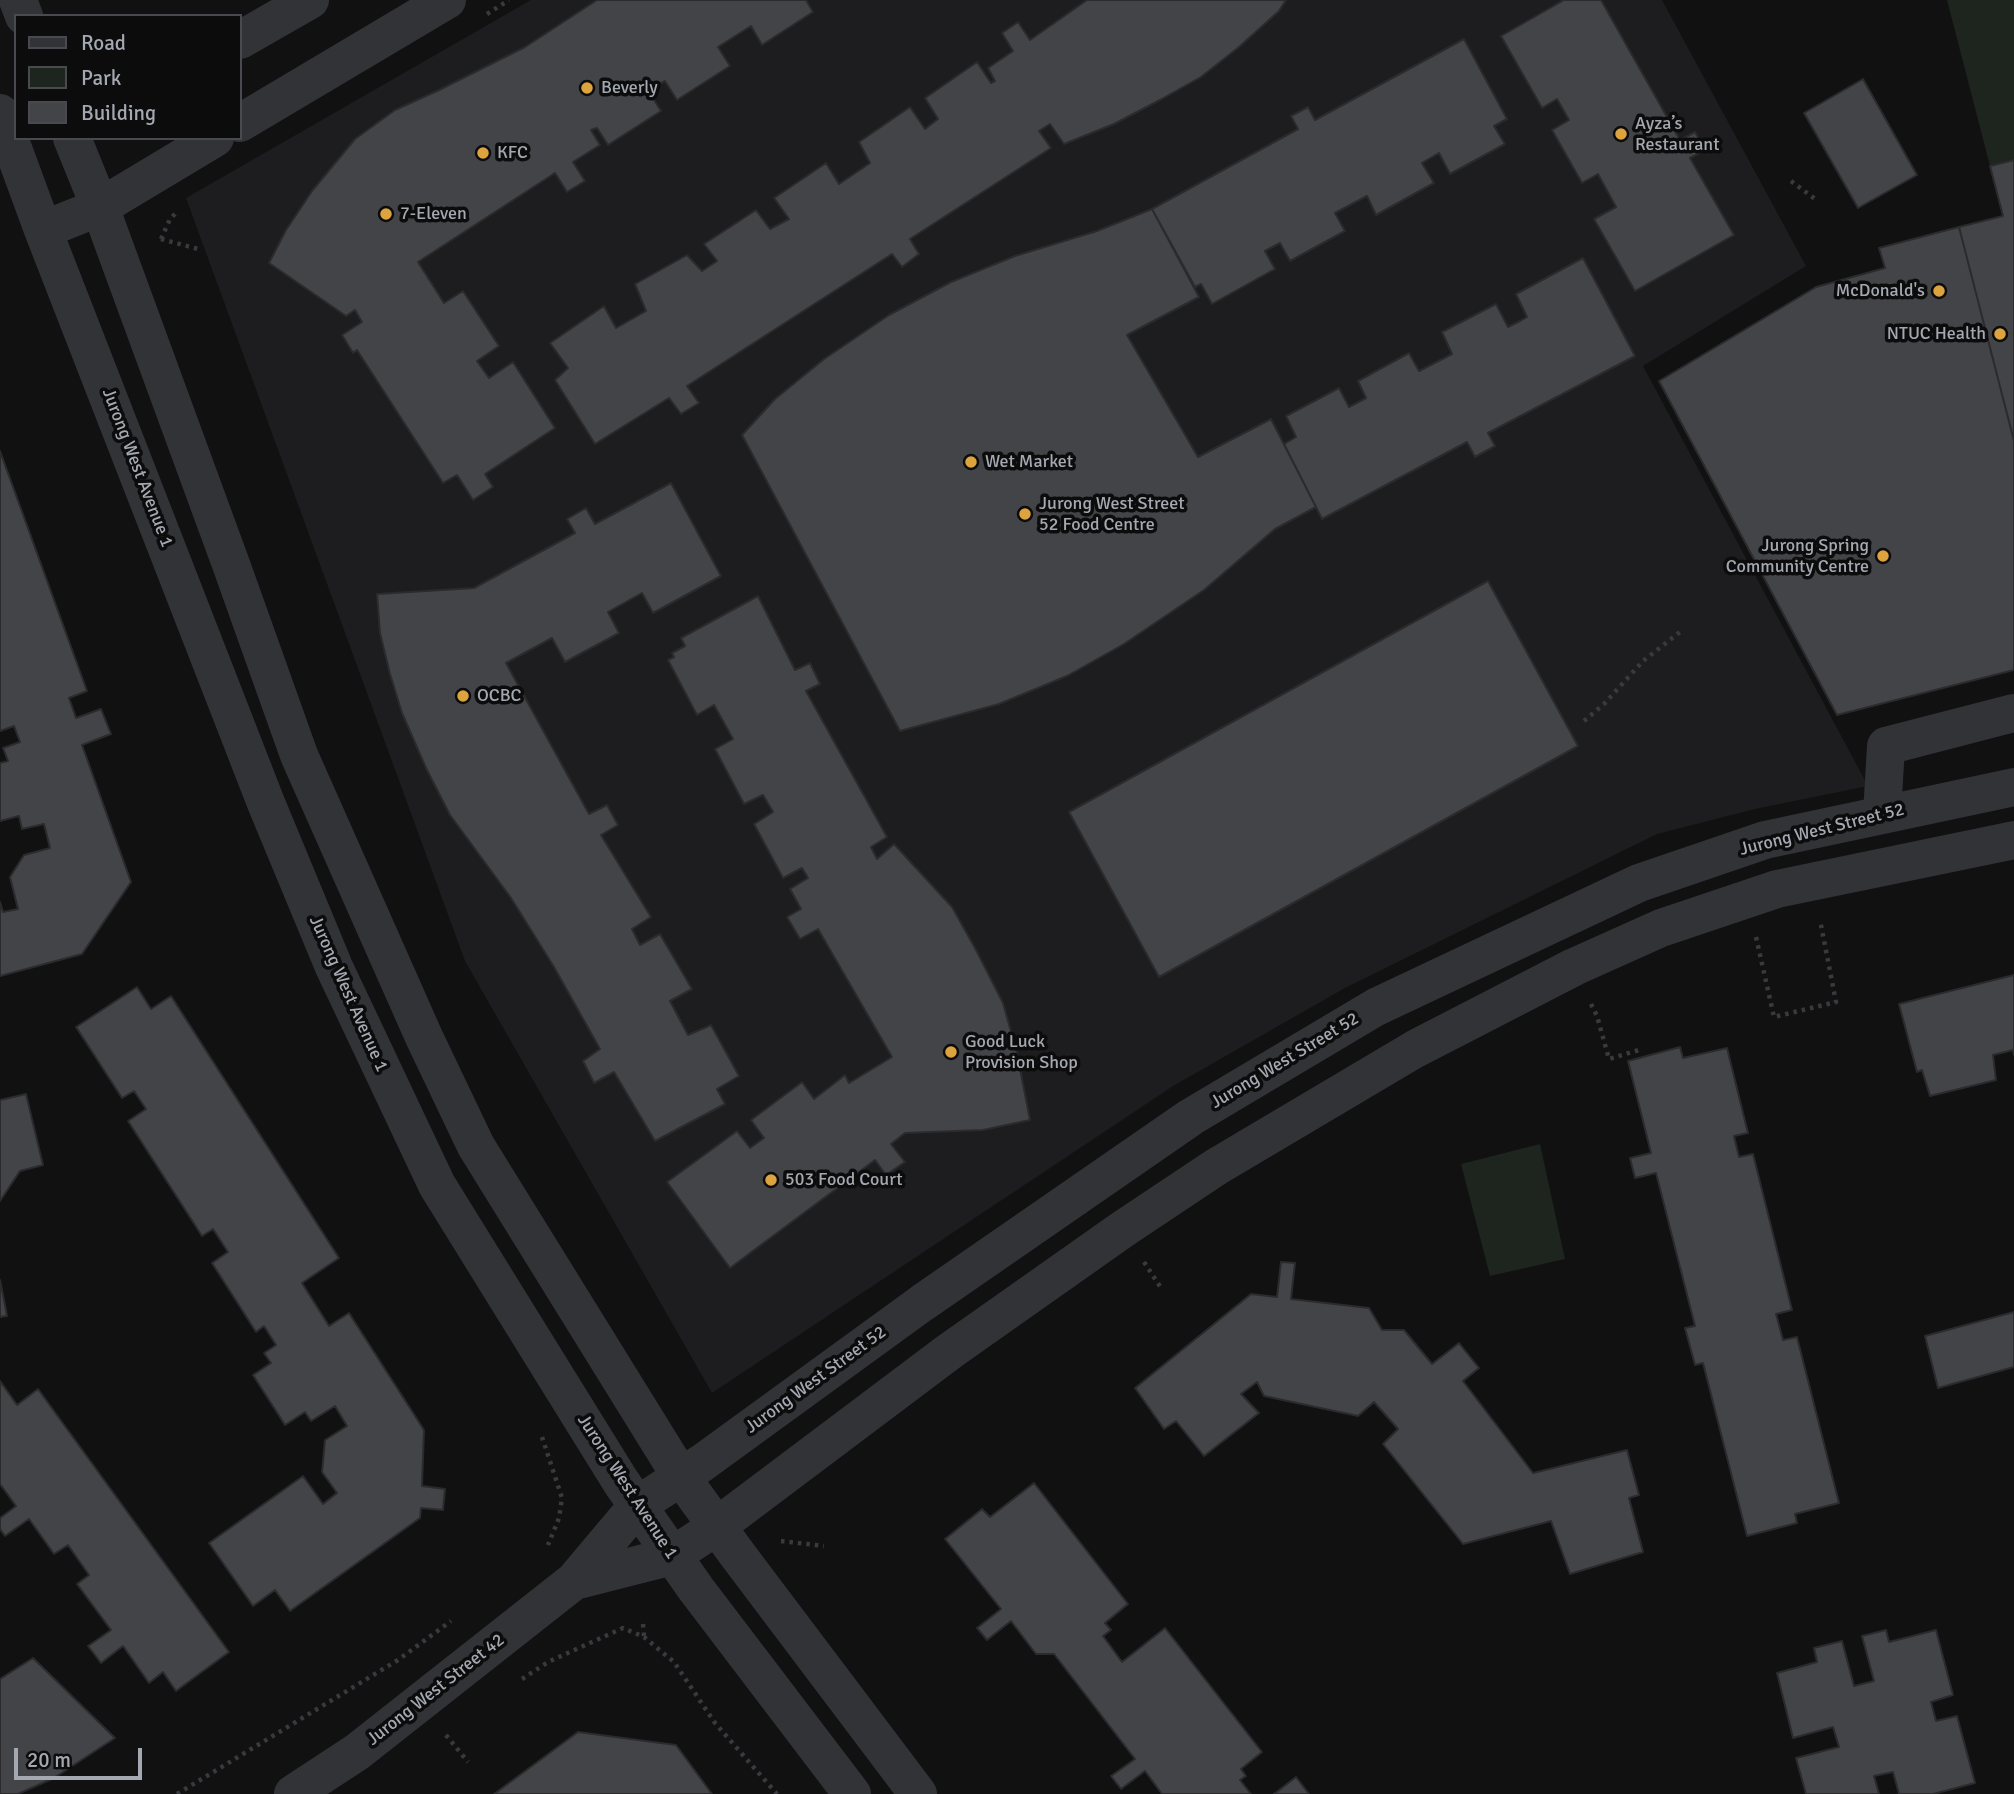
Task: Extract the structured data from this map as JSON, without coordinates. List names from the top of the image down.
{
  "streets": {
    "street": ["Jurong West Avenue 1", "Jurong West Street 52", "Jurong West Street 42"]
  },
  "crossings": [
    ["Jurong West Avenue 1", "Jurong West Street 52"],
    ["Jurong West Avenue 1", "Jurong West Street 42"],
    ["Jurong West Street 52", "Jurong West Street 42"]
  ],
  "places": [
    "Beverly",
    "Ayza’s Restaurant",
    "KFC",
    "7-Eleven",
    "McDonald's",
    "NTUC Health",
    "Wet Market",
    "Jurong West Street 52 Food Centre",
    "Jurong Spring Community Centre",
    "OCBC",
    "Good Luck Provision Shop",
    "503 Food Court"
  ],
  "legend": ["Road", "Park", "Building"],
  "scale_bar": "20 m"
}
